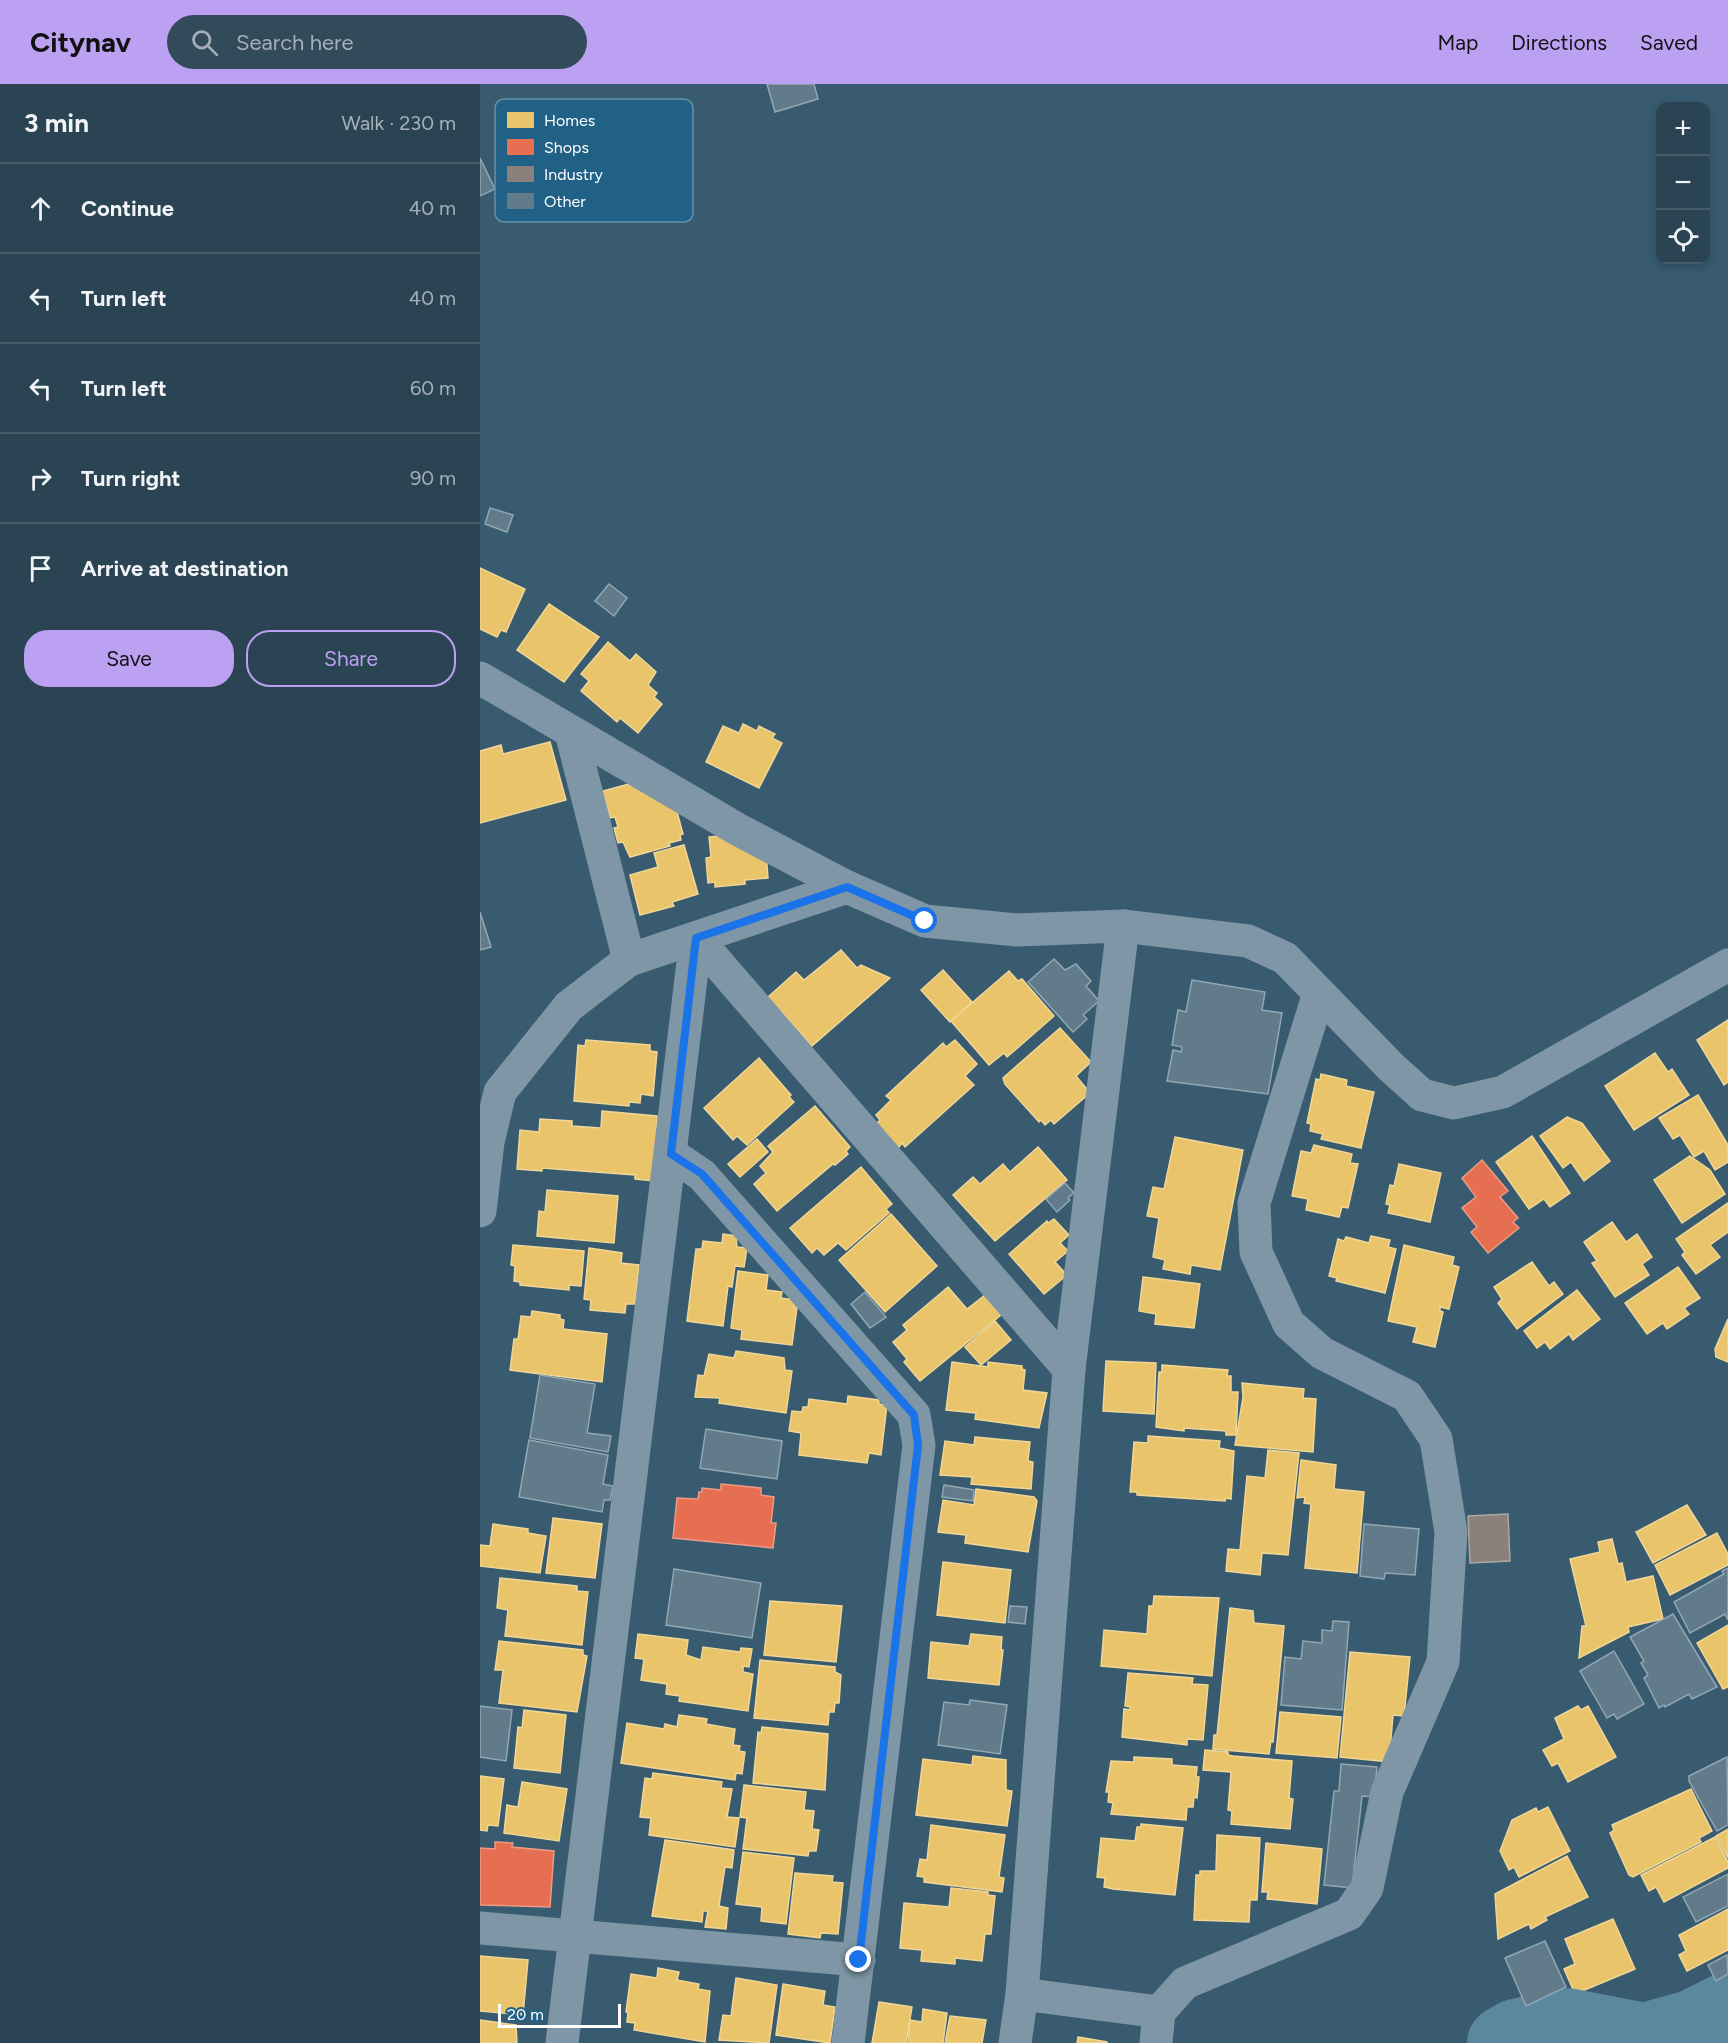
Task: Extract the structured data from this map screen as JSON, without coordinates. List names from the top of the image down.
{
  "legend": [
    "Homes",
    "Shops",
    "Industry",
    "Other"
  ],
  "scale_bar": "20 m",
  "page": {
    "header": "Citynav",
    "search": "Search here",
    "nav": ["Map", "Directions", "Saved"],
    "heading": ["3 min", "Walk · 230 m"],
    "map_buttons": ["+", "−"],
    "list": [
      ["Continue", "40 m"],
      ["Turn left", "40 m"],
      ["Turn left", "60 m"],
      ["Turn right", "90 m"],
      "Arrive at destination"
    ],
    "buttons": ["Save", "Share"],
    "scale": "20 m"
  }
}
